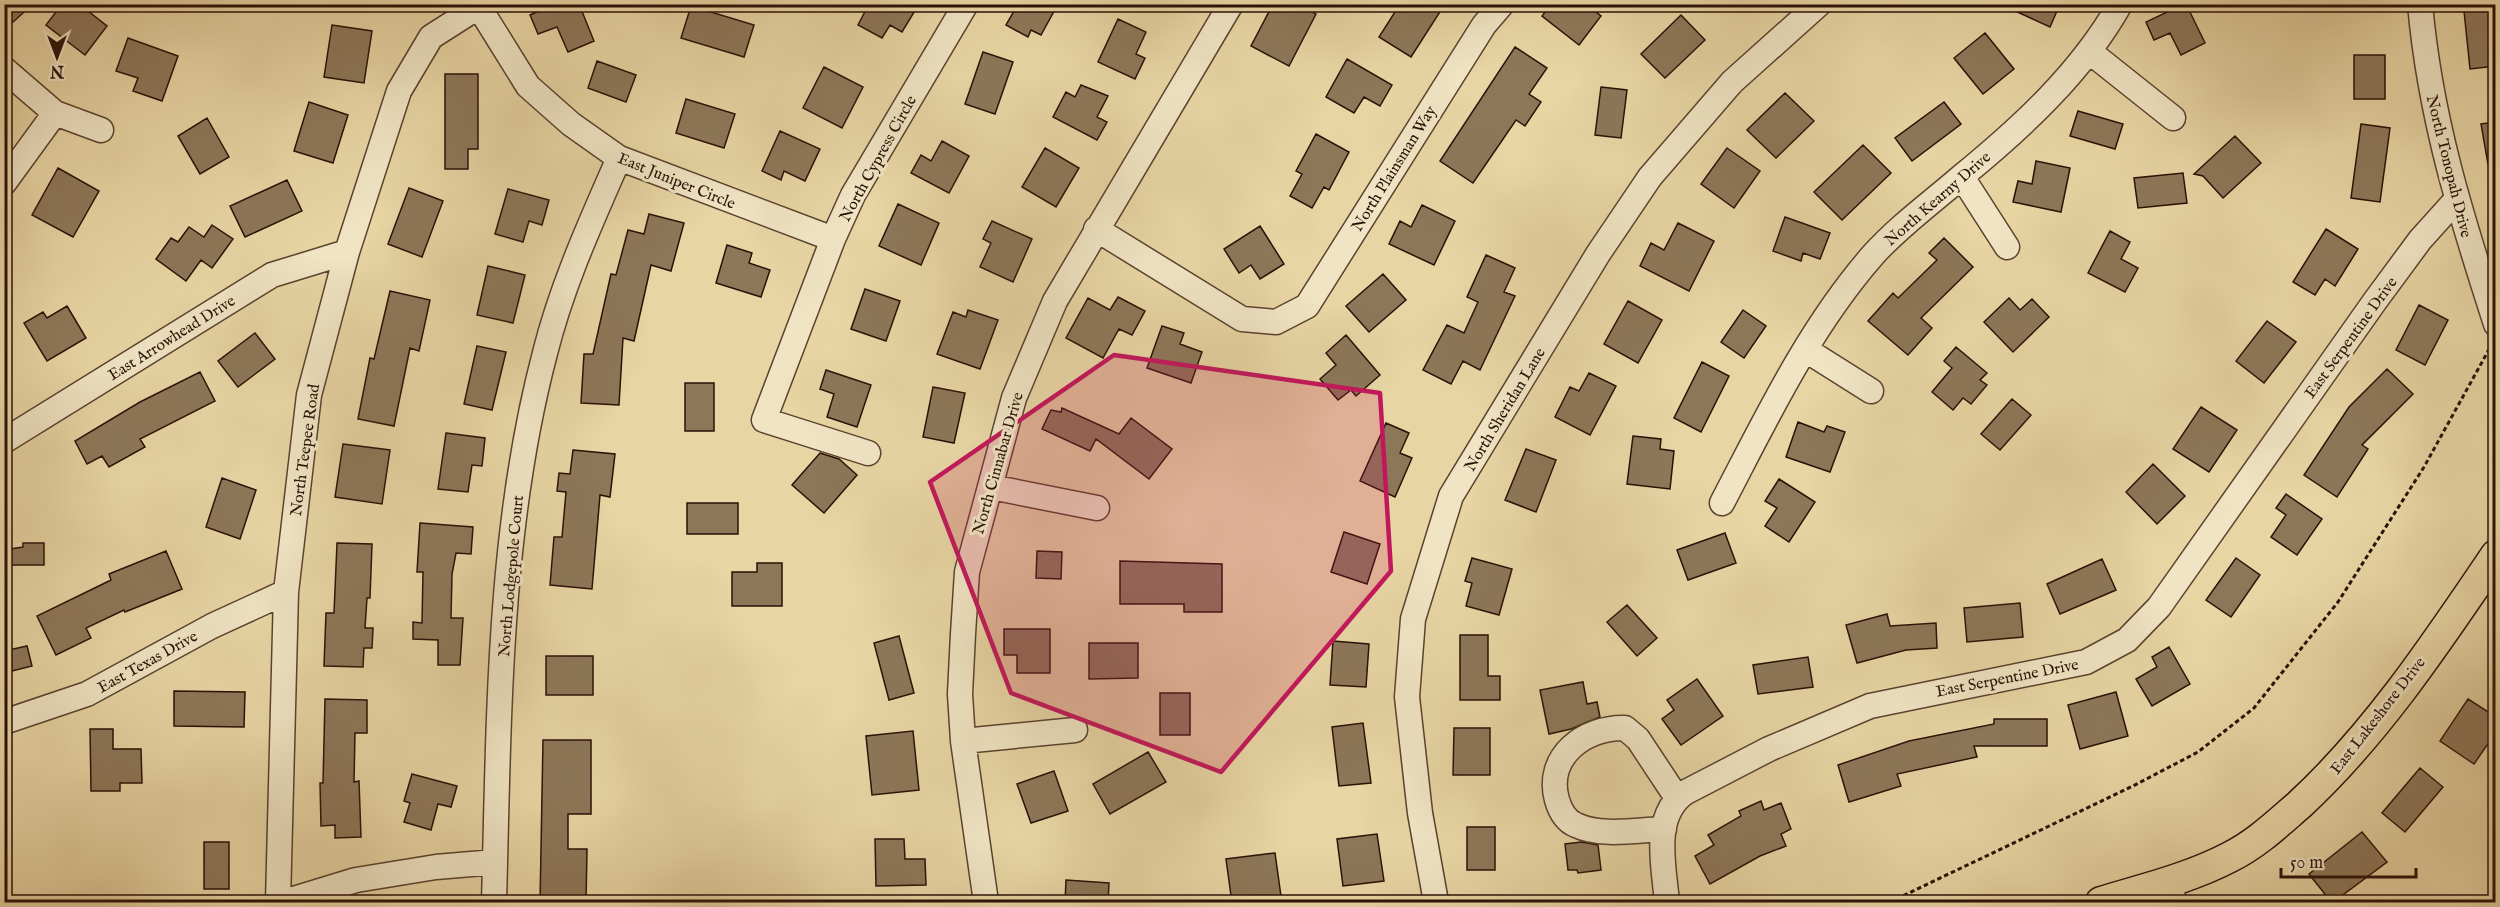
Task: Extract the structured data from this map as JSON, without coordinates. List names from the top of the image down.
{
  "streets": {
    "main road": ["East Lakeshore Drive"],
    "street": [
      "North Cypress Circle",
      "North Tonopah Drive",
      "North Plainsman Way",
      "East Juniper Circle",
      "North Kearny Drive",
      "East Arrowhead Drive",
      "East Serpentine Drive",
      "North Sheridan Lane",
      "North Teepee Road",
      "North Cinnabar Drive",
      "North Lodgepole Court",
      "East Texas Drive"
    ]
  },
  "crossings": [
    ["North Cypress Circle", "East Juniper Circle"],
    ["North Tonopah Drive", "East Serpentine Drive"],
    ["North Plainsman Way", "North Cinnabar Drive"],
    ["East Juniper Circle", "North Teepee Road"],
    ["East Juniper Circle", "North Lodgepole Court"],
    ["East Arrowhead Drive", "North Teepee Road"],
    ["North Teepee Road", "East Texas Drive"]
  ],
  "scale_bar": "50 m",
  "north": "bottom"
}
